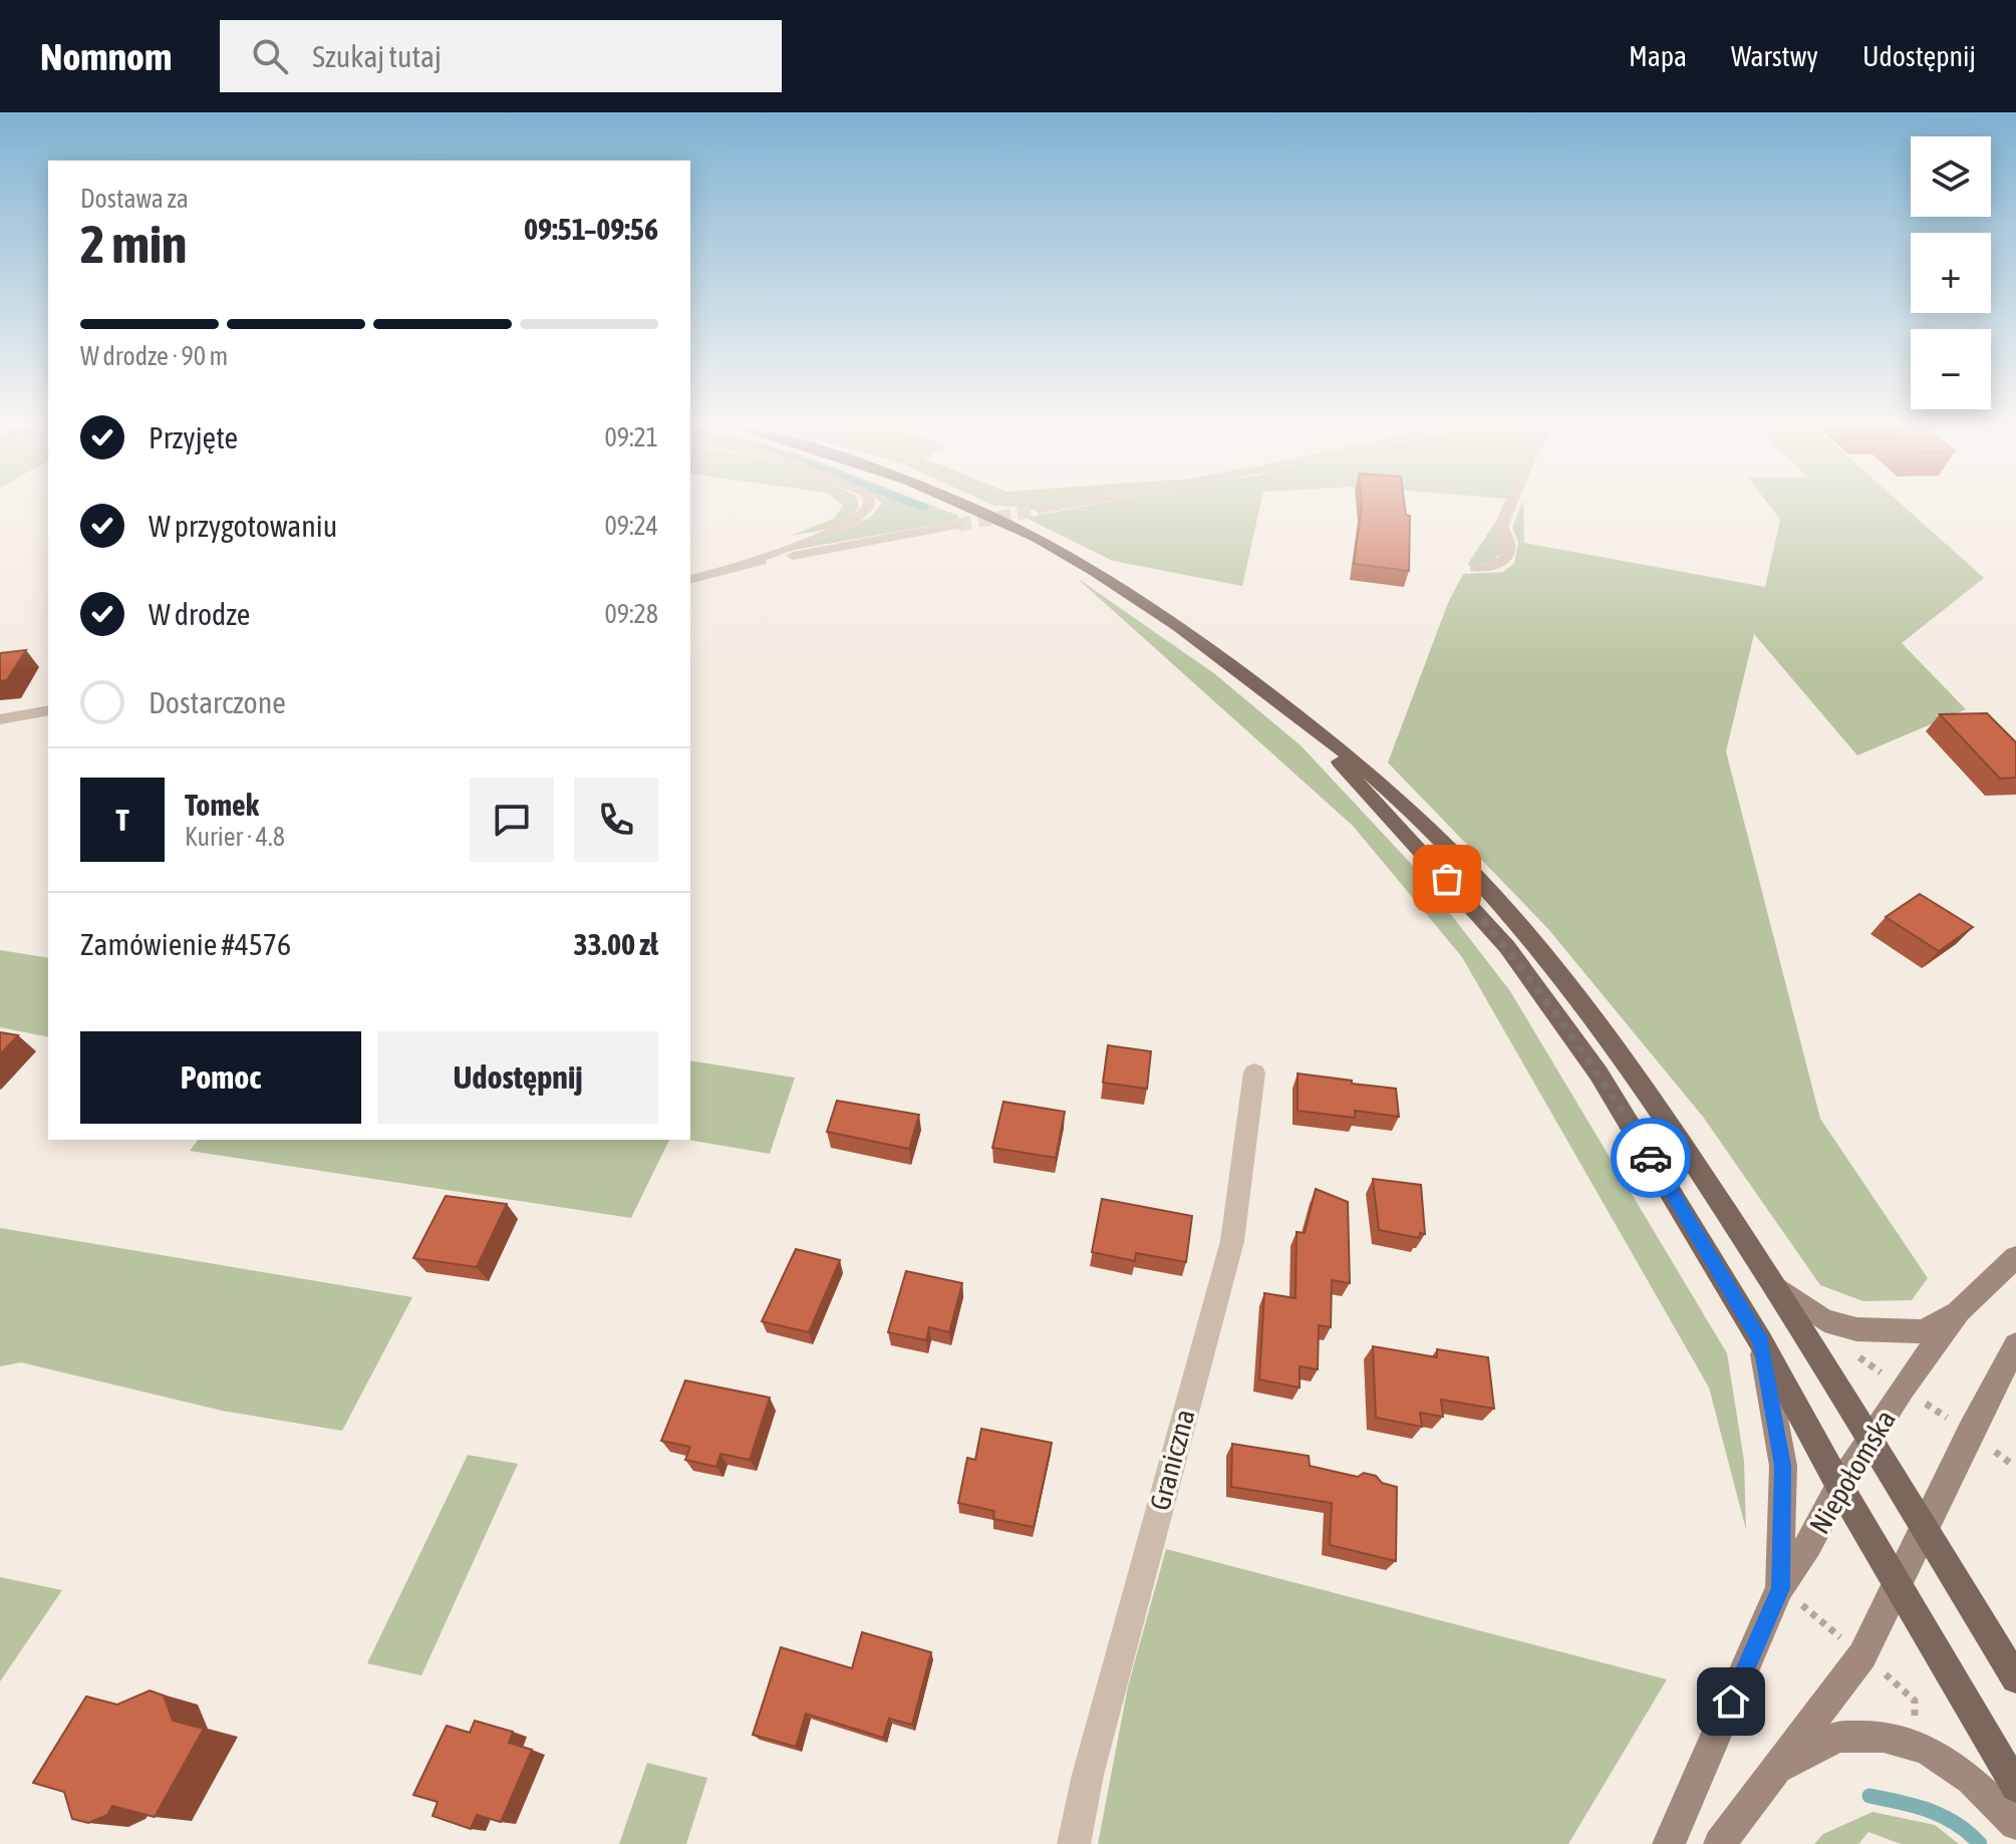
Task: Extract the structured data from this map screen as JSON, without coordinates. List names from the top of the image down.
{
  "streets": {
    "main road": ["Niepołomska"],
    "street": ["Graniczna"]
  },
  "page": {
    "header": "Nomnom",
    "search": "Szukaj tutaj",
    "nav": ["Mapa", "Warstwy", "Udostępnij"],
    "map_buttons": ["+", "−"],
    "heading": ["2 min", "Dostawa za", "09:51–09:56"],
    "panel": [
      "Tomek",
      "Kurier · 4.8",
      "Zamówienie #4576",
      "33.00 zł"
    ],
    "bar": "W drodze · 90 m",
    "list": [
      ["Przyjęte", "09:21"],
      ["W przygotowaniu", "09:24"],
      ["W drodze", "09:28"],
      "Dostarczone"
    ],
    "round": "T",
    "buttons": ["Pomoc", "Udostępnij"]
  }
}
